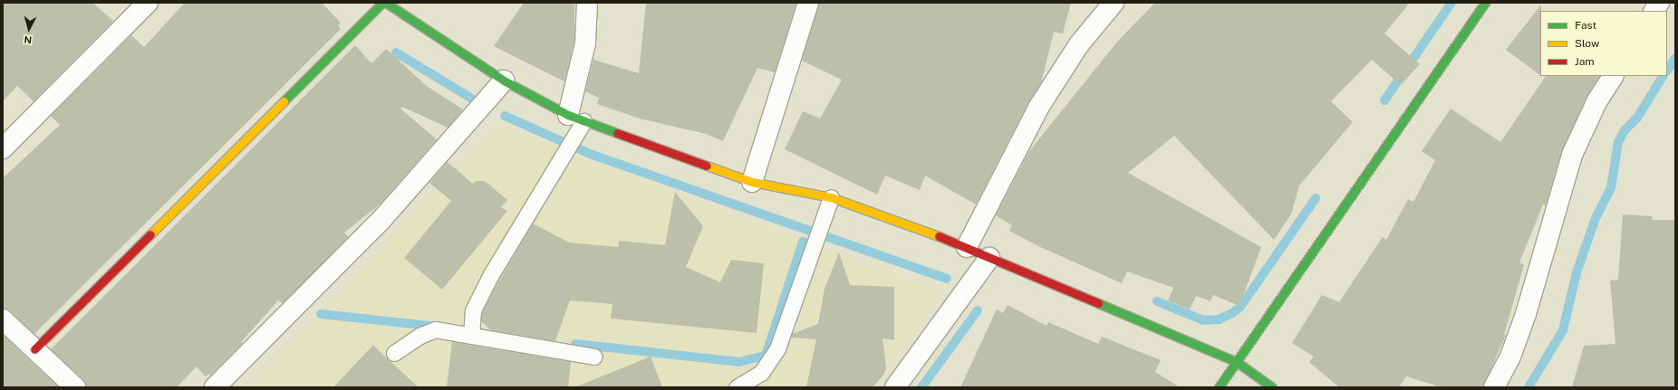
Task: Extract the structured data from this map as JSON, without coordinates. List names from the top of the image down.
{
  "legend": ["Fast", "Slow", "Jam"],
  "north": "bottom"
}
